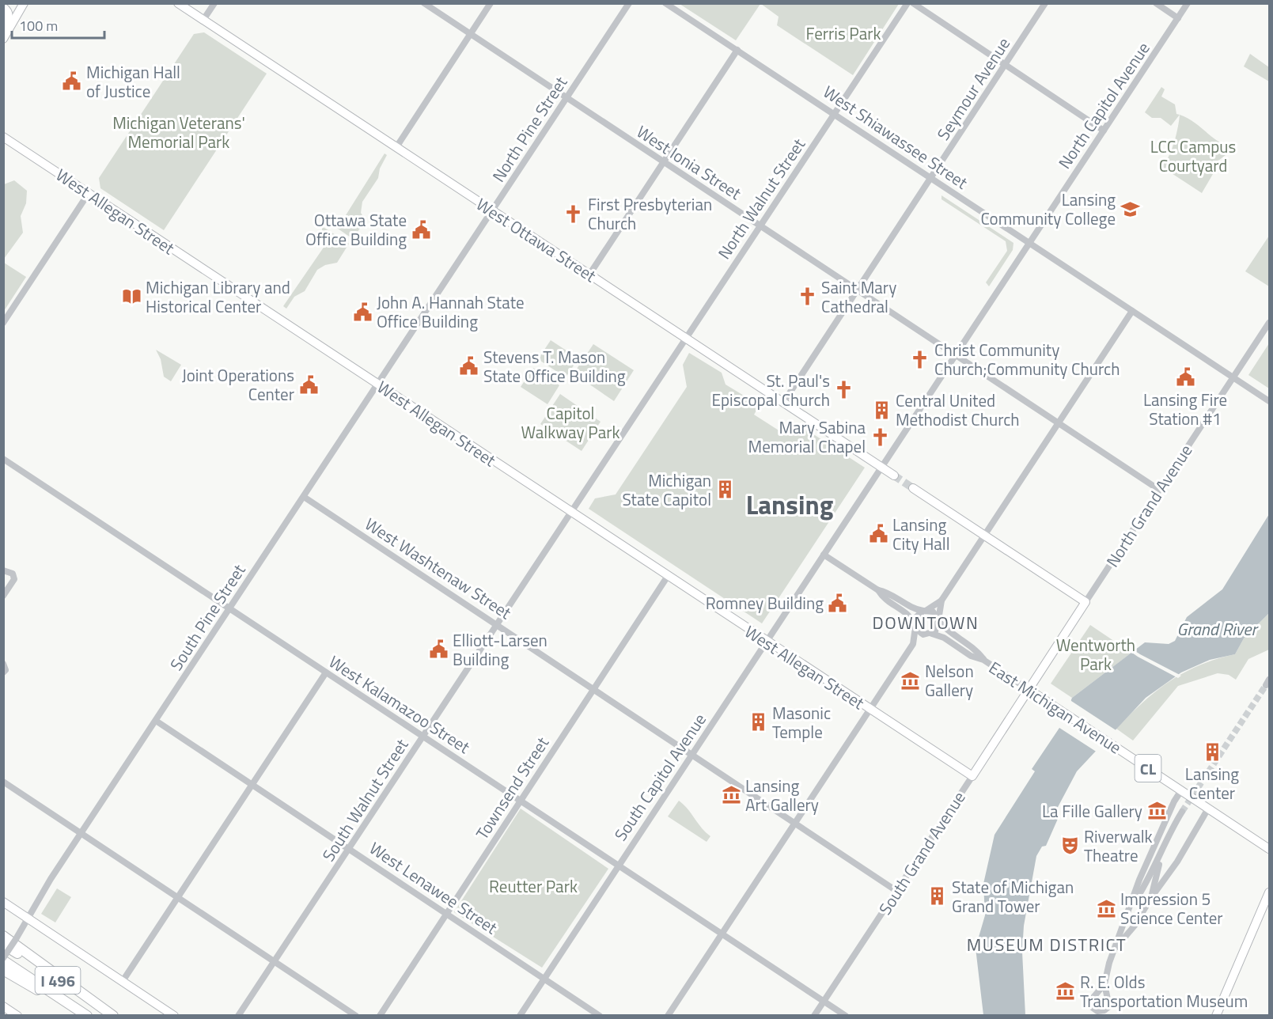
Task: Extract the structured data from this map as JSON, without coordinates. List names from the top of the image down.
{
  "streets": {
    "highway": ["I 496"],
    "main road": [
      "West Allegan Street",
      "West Ottawa Street",
      "North Grand Avenue",
      "East Michigan Avenue",
      "CL",
      "South Grand Avenue"
    ],
    "street": [
      "Seymour Avenue",
      "North Capitol Avenue",
      "North Pine Street",
      "West Shiawassee Street",
      "West Ionia Street",
      "North Walnut Street",
      "West Washtenaw Street",
      "South Pine Street",
      "West Kalamazoo Street",
      "South Capitol Avenue",
      "Townsend Street",
      "South Walnut Street",
      "West Lenawee Street"
    ]
  },
  "crossings": [
    ["Seymour Avenue", "West Shiawassee Street"],
    ["Seymour Avenue", "West Ionia Street"],
    ["Seymour Avenue", "West Ottawa Street"],
    ["North Capitol Avenue", "West Shiawassee Street"],
    ["North Capitol Avenue", "West Ionia Street"],
    ["North Capitol Avenue", "West Ottawa Street"],
    ["North Capitol Avenue", "South Capitol Avenue"],
    ["North Pine Street", "West Ionia Street"],
    ["North Pine Street", "West Ottawa Street"],
    ["North Pine Street", "South Pine Street"],
    ["West Shiawassee Street", "North Walnut Street"],
    ["West Shiawassee Street", "North Grand Avenue"],
    ["West Ionia Street", "North Walnut Street"],
    ["West Ionia Street", "North Grand Avenue"],
    ["North Walnut Street", "West Ottawa Street"],
    ["North Walnut Street", "South Walnut Street"],
    ["West Allegan Street", "South Pine Street"],
    ["West Allegan Street", "South Capitol Avenue"],
    ["West Allegan Street", "Townsend Street"],
    ["West Allegan Street", "South Walnut Street"],
    ["West Allegan Street", "South Grand Avenue"],
    ["North Grand Avenue", "East Michigan Avenue"],
    ["North Grand Avenue", "South Grand Avenue"],
    ["West Washtenaw Street", "South Pine Street"],
    ["West Washtenaw Street", "South Capitol Avenue"],
    ["West Washtenaw Street", "Townsend Street"],
    ["West Washtenaw Street", "South Walnut Street"],
    ["West Washtenaw Street", "South Grand Avenue"],
    ["South Pine Street", "West Kalamazoo Street"],
    ["South Pine Street", "West Lenawee Street"],
    ["South Pine Street", "I 496"],
    ["West Kalamazoo Street", "South Capitol Avenue"],
    ["West Kalamazoo Street", "Townsend Street"],
    ["West Kalamazoo Street", "South Walnut Street"],
    ["West Kalamazoo Street", "South Grand Avenue"],
    ["East Michigan Avenue", "South Grand Avenue"],
    ["South Capitol Avenue", "West Lenawee Street"],
    ["Townsend Street", "West Lenawee Street"],
    ["South Walnut Street", "West Lenawee Street"]
  ],
  "districts": ["Lansing", "DOWNTOWN", "MUSEUM DISTRICT"],
  "water": ["Grand River"],
  "parks": [
    "Ferris Park",
    "Michigan Veterans' Memorial Park",
    "LCC Campus Courtyard",
    "Capitol Walkway Park",
    "Wentworth Park",
    "Reutter Park"
  ],
  "places": {
    "public building": [
      "Michigan Hall of Justice",
      "Ottawa State Office Building",
      "John A. Hannah State Office Building",
      "Stevens T. Mason State Office Building",
      "Lansing Fire Station #1",
      "Joint Operations Center",
      "Lansing City Hall",
      "Romney Building",
      "Elliott-Larsen Building"
    ],
    "school or university": ["Lansing Community College"],
    "church": [
      "First Presbyterian Church",
      "Saint Mary Cathedral",
      "Christ Community Church;Community Church",
      "St. Paul's Episcopal Church",
      "Mary Sabina Memorial Chapel"
    ],
    "library": ["Michigan Library and Historical Center"],
    "building": [
      "Central United Methodist Church",
      "Michigan State Capitol",
      "Masonic Temple",
      "Lansing Center",
      "State of Michigan Grand Tower"
    ],
    "museum": [
      "Nelson Gallery",
      "Lansing Art Gallery",
      "La Fille Gallery",
      "Impression 5 Science Center",
      "R. E. Olds Transportation Museum"
    ],
    "theatre": ["Riverwalk Theatre"]
  },
  "scale_bar": "100 m"
}
